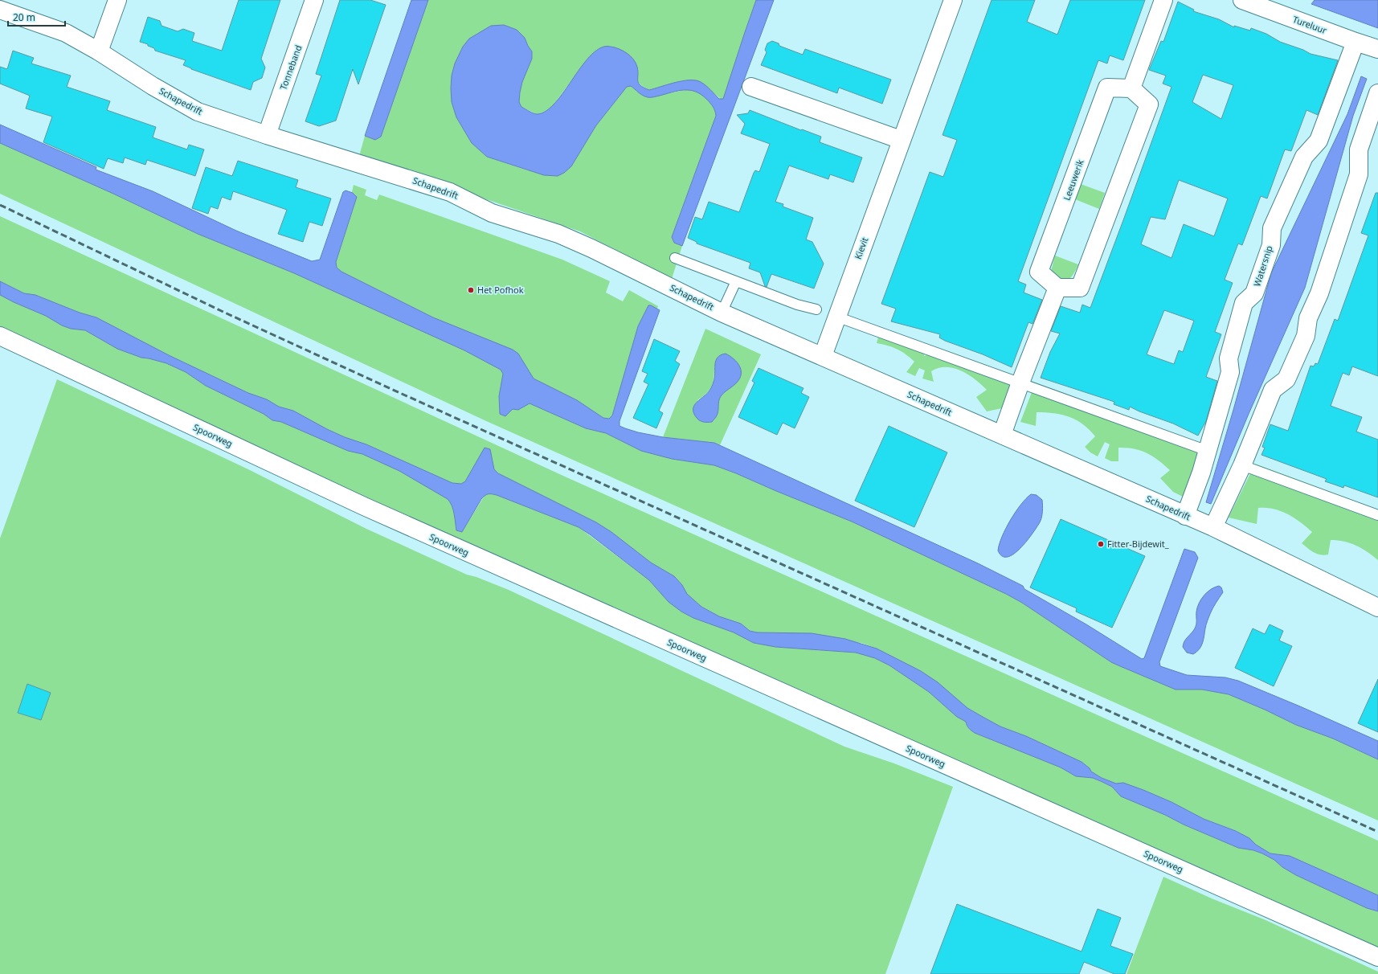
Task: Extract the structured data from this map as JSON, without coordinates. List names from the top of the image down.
{
  "streets": {
    "street": [
      "Tureluur",
      "Tonneband",
      "Schapedrift",
      "Leeuwerik",
      "Kievit",
      "Watersnip",
      "Spoorweg"
    ]
  },
  "crossings": [
    ["Tureluur", "Watersnip"],
    ["Tonneband", "Schapedrift"],
    ["Schapedrift", "Kievit"],
    ["Schapedrift", "Watersnip"]
  ],
  "places": ["Het Pofhok", "Fitter-Bijdewit_"],
  "scale_bar": "20 m"
}
